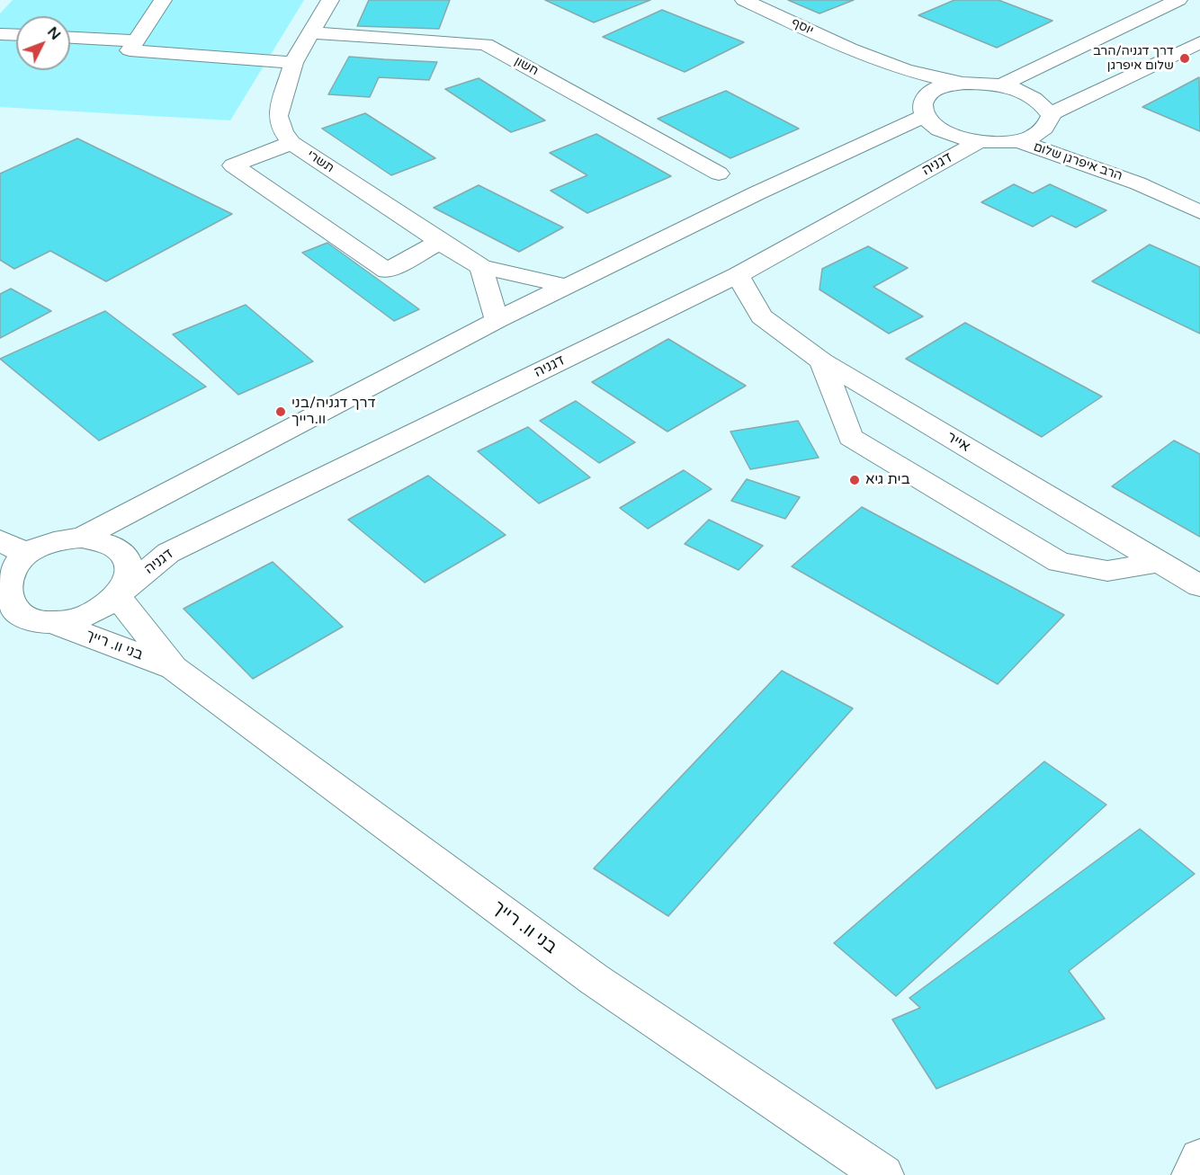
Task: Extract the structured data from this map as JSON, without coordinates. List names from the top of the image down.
{
  "streets": {
    "street": [
      "יוסף",
      "חשון",
      "תשרי",
      "הרב איפרגן שלום",
      "דגניה",
      "אייר",
      "בני וו. רייך"
    ]
  },
  "crossings": [
    ["יוסף", "הרב איפרגן שלום"],
    ["חשון", "תשרי"],
    ["דגניה", "אייר"],
    ["דגניה", "בני וו. רייך"]
  ],
  "places": ["דרך דגניה/הרב שלום איפרגן", "דרך דגניה/בני וו.רייך", "בית גיא"],
  "north": "top right"
}
